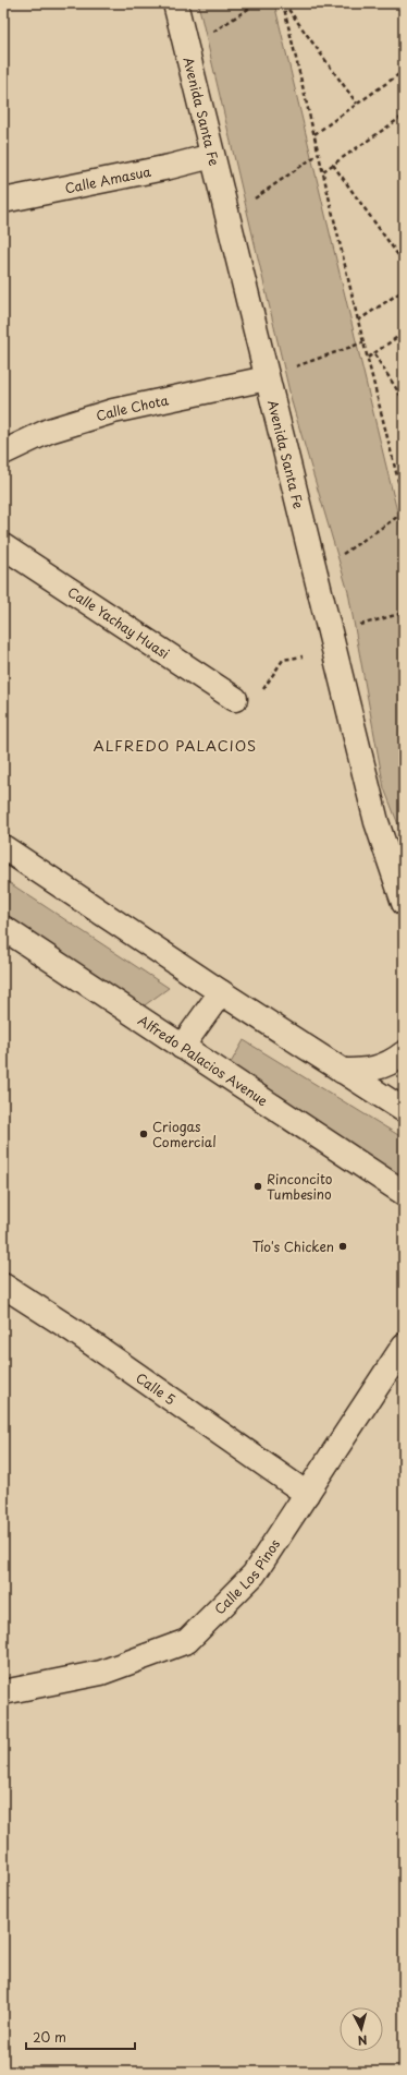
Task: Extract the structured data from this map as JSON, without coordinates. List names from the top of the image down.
{
  "streets": {
    "street": [
      "Avenida Santa Fe",
      "Calle Amasua",
      "Calle Chota",
      "Calle Yachay Huasi",
      "Alfredo Palacios Avenue",
      "Calle 5",
      "Calle Los Pinos"
    ]
  },
  "crossings": [
    ["Avenida Santa Fe", "Calle Amasua"],
    ["Avenida Santa Fe", "Calle Chota"],
    ["Calle 5", "Calle Los Pinos"]
  ],
  "districts": ["ALFREDO PALACIOS"],
  "places": ["Criogas Comercial", "Rinconcito Tumbesino", "Tío's Chicken"],
  "scale_bar": "20 m",
  "north": "bottom"
}
